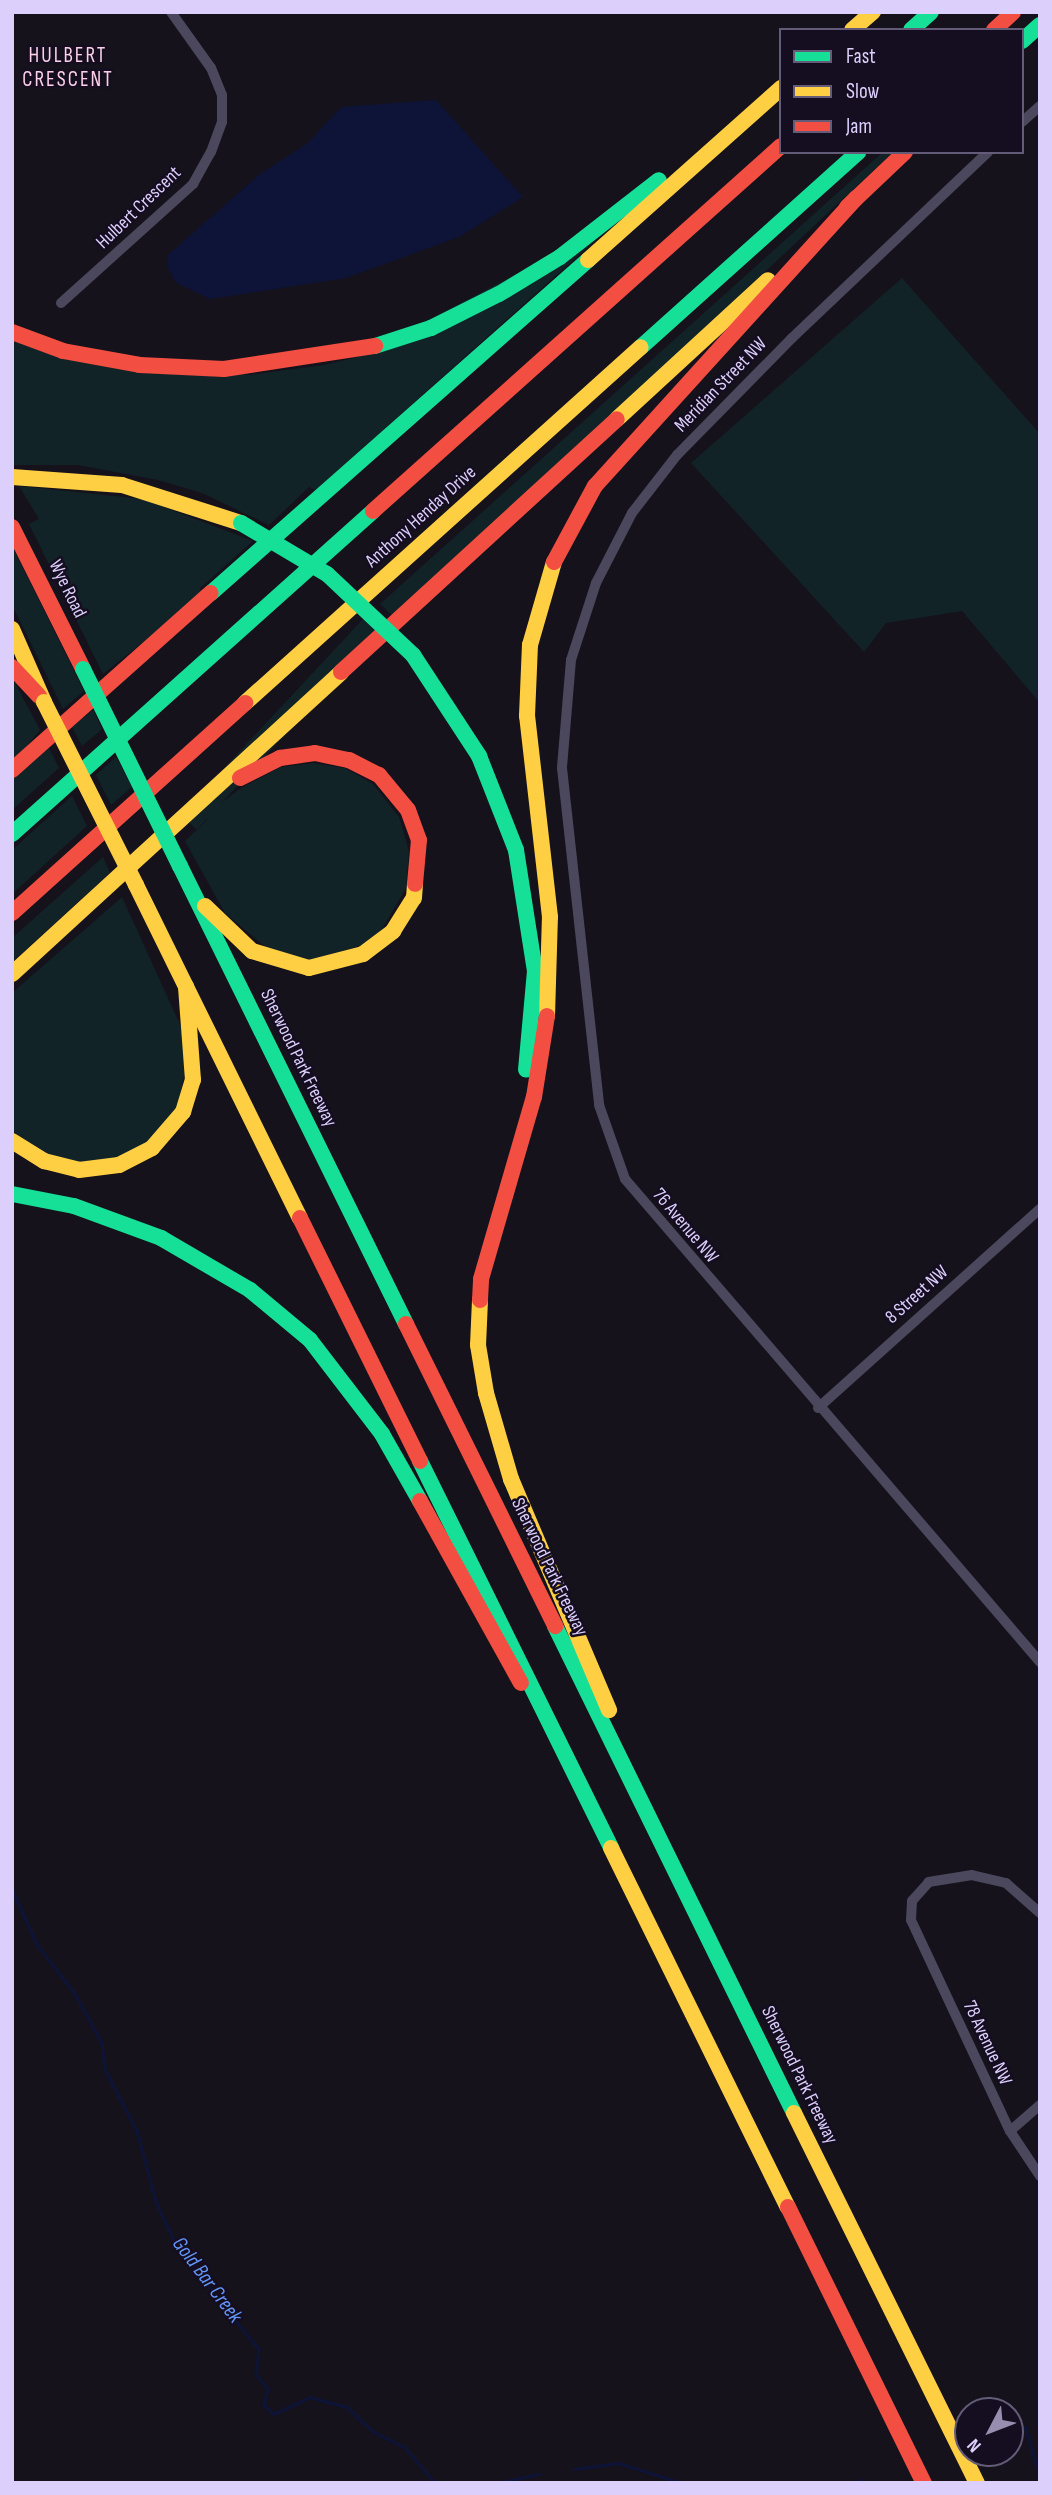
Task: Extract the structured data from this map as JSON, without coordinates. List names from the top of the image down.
{
  "streets": {
    "highway": ["Anthony Henday Drive", "Wye Road", "Sherwood Park Freeway"],
    "street": [
      "Hulbert Crescent",
      "Meridian Street NW",
      "76 Avenue NW",
      "8 Street NW",
      "78 Avenue NW"
    ]
  },
  "crossings": [
    ["Meridian Street NW", "76 Avenue NW"],
    ["Wye Road", "Sherwood Park Freeway"],
    ["76 Avenue NW", "8 Street NW"]
  ],
  "districts": ["HULBERT CRESCENT"],
  "water": ["Gold Bar Creek"],
  "legend": ["Fast", "Slow", "Jam"],
  "north": "bottom left"
}
